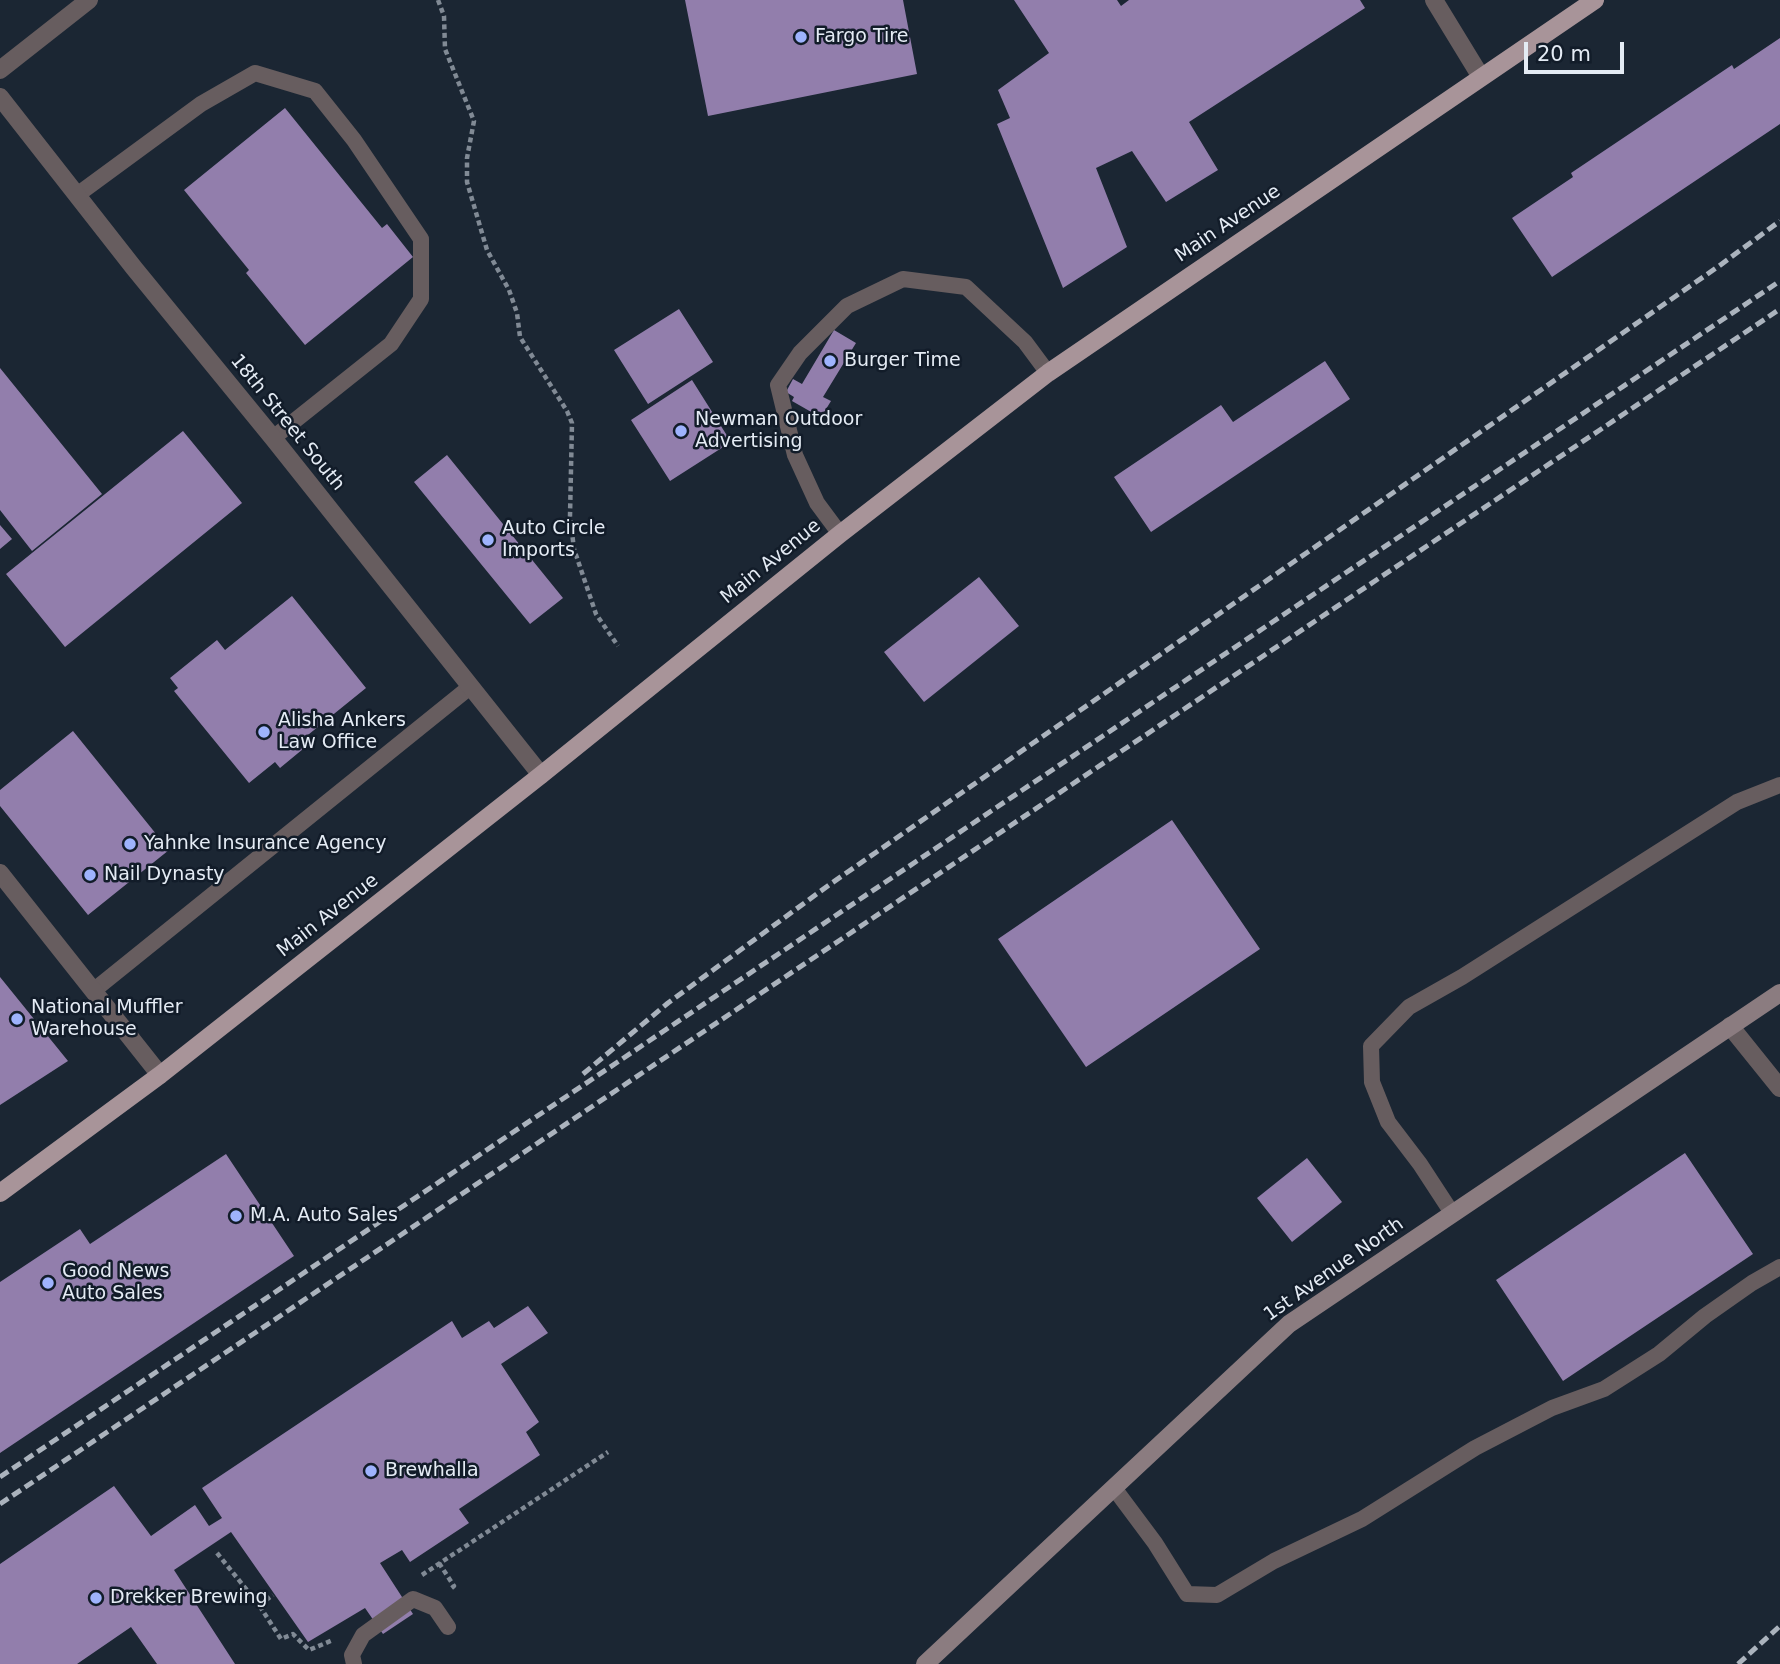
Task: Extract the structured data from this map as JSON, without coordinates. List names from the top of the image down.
{
  "streets": {
    "main road": ["Main Avenue"],
    "street": ["18th Street South", "1st Avenue North"]
  },
  "crossings": [
    ["Main Avenue", "18th Street South"]
  ],
  "places": [
    "Fargo Tire",
    "Burger Time",
    "Newman Outdoor Advertising",
    "Auto Circle Imports",
    "Alisha Ankers Law Office",
    "Yahnke Insurance Agency",
    "Nail Dynasty",
    "National Muffler Warehouse",
    "M.A. Auto Sales",
    "Good News Auto Sales",
    "Brewhalla",
    "Drekker Brewing"
  ],
  "scale_bar": "20 m"
}
